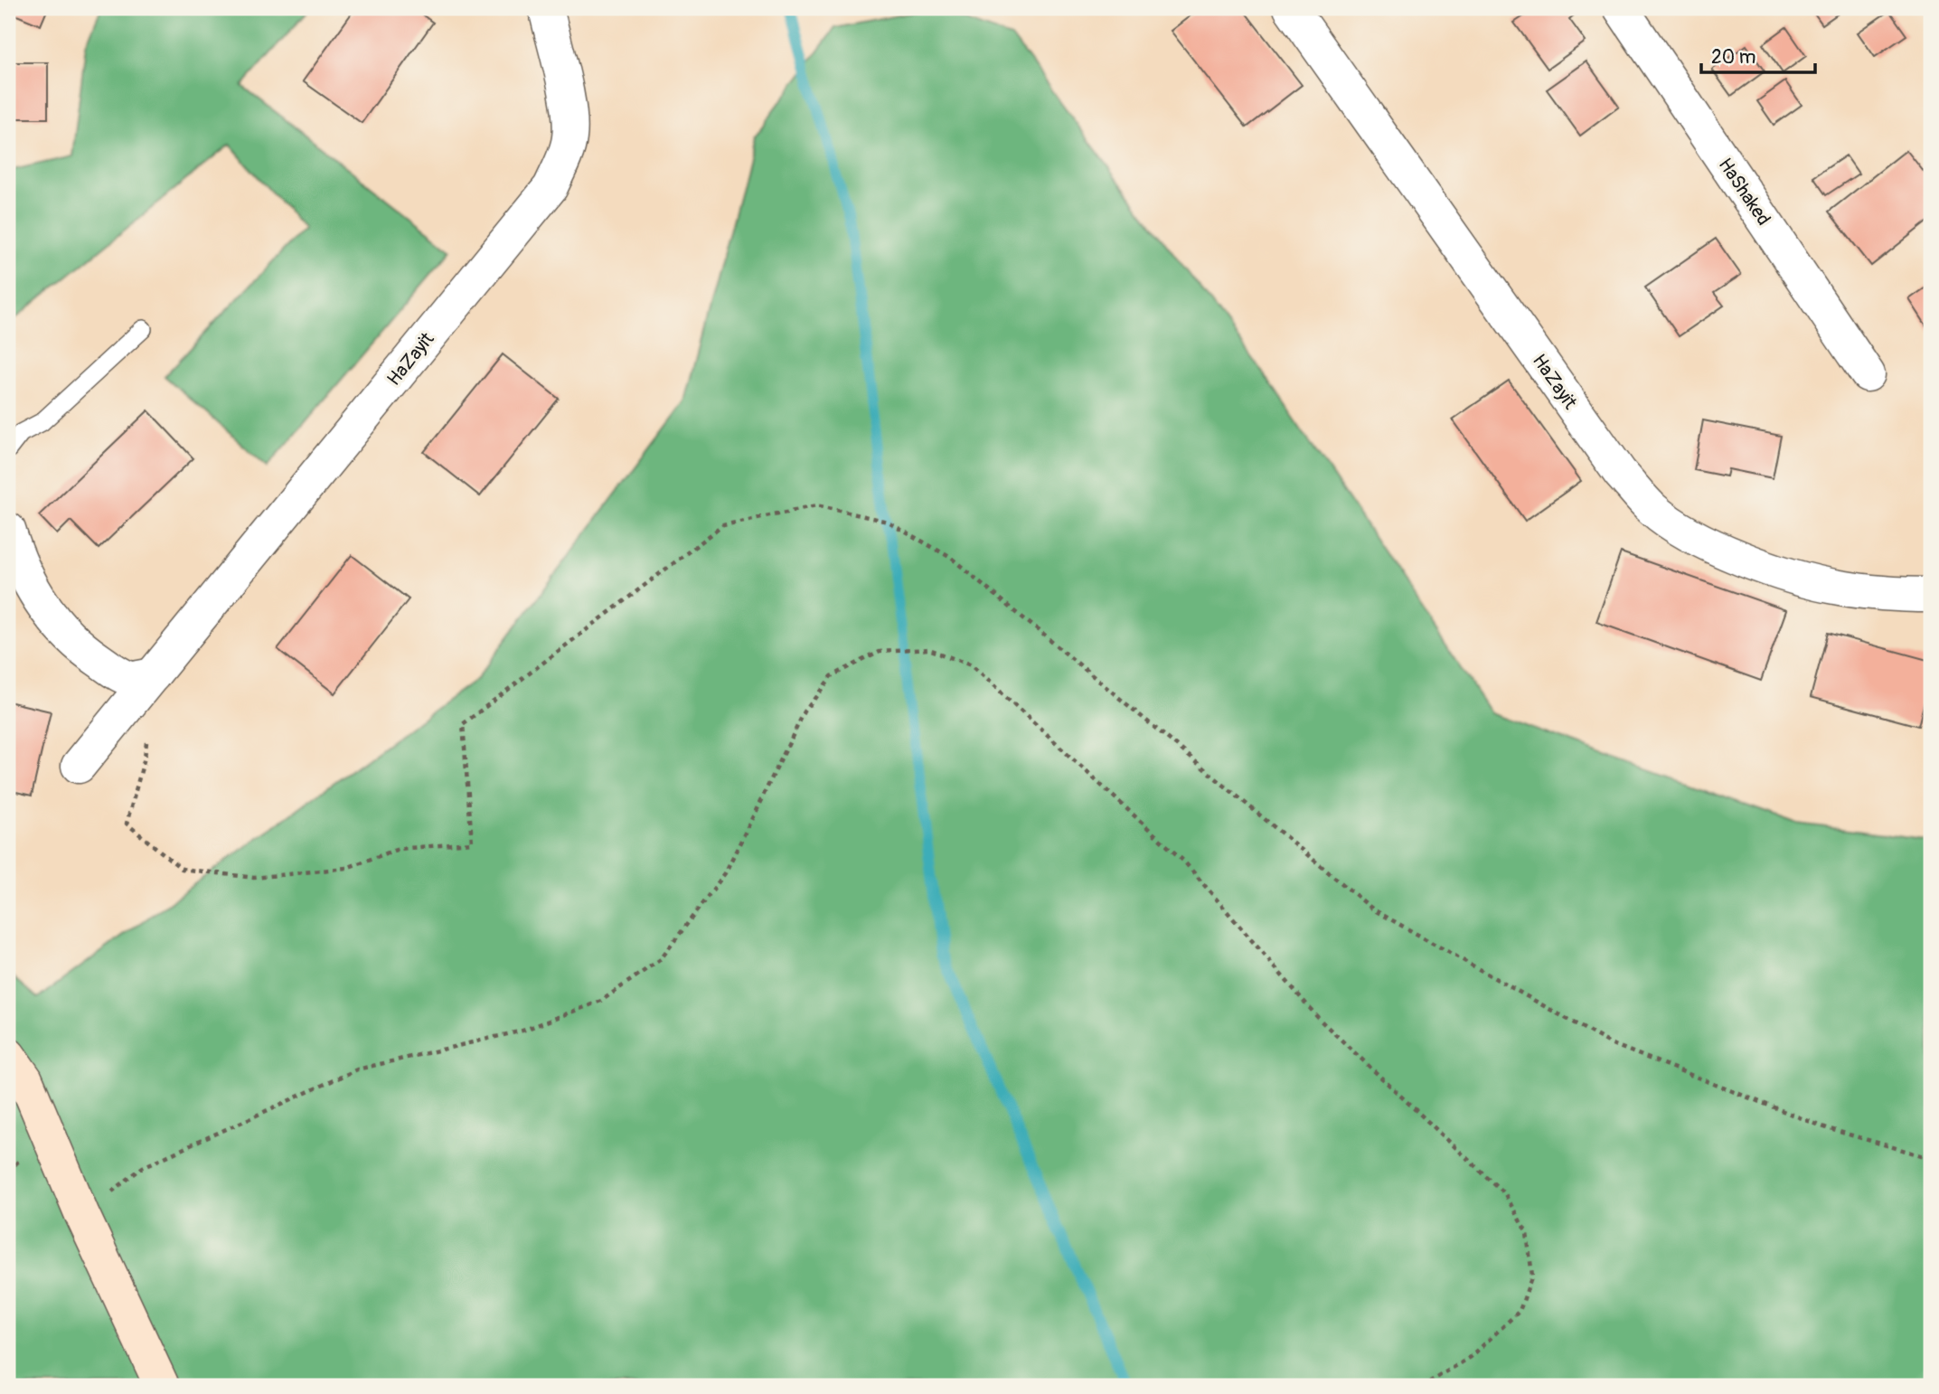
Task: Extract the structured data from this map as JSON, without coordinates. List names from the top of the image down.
{
  "streets": {
    "street": ["HaShaked", "HaZayit"]
  },
  "scale_bar": "20 m"
}
